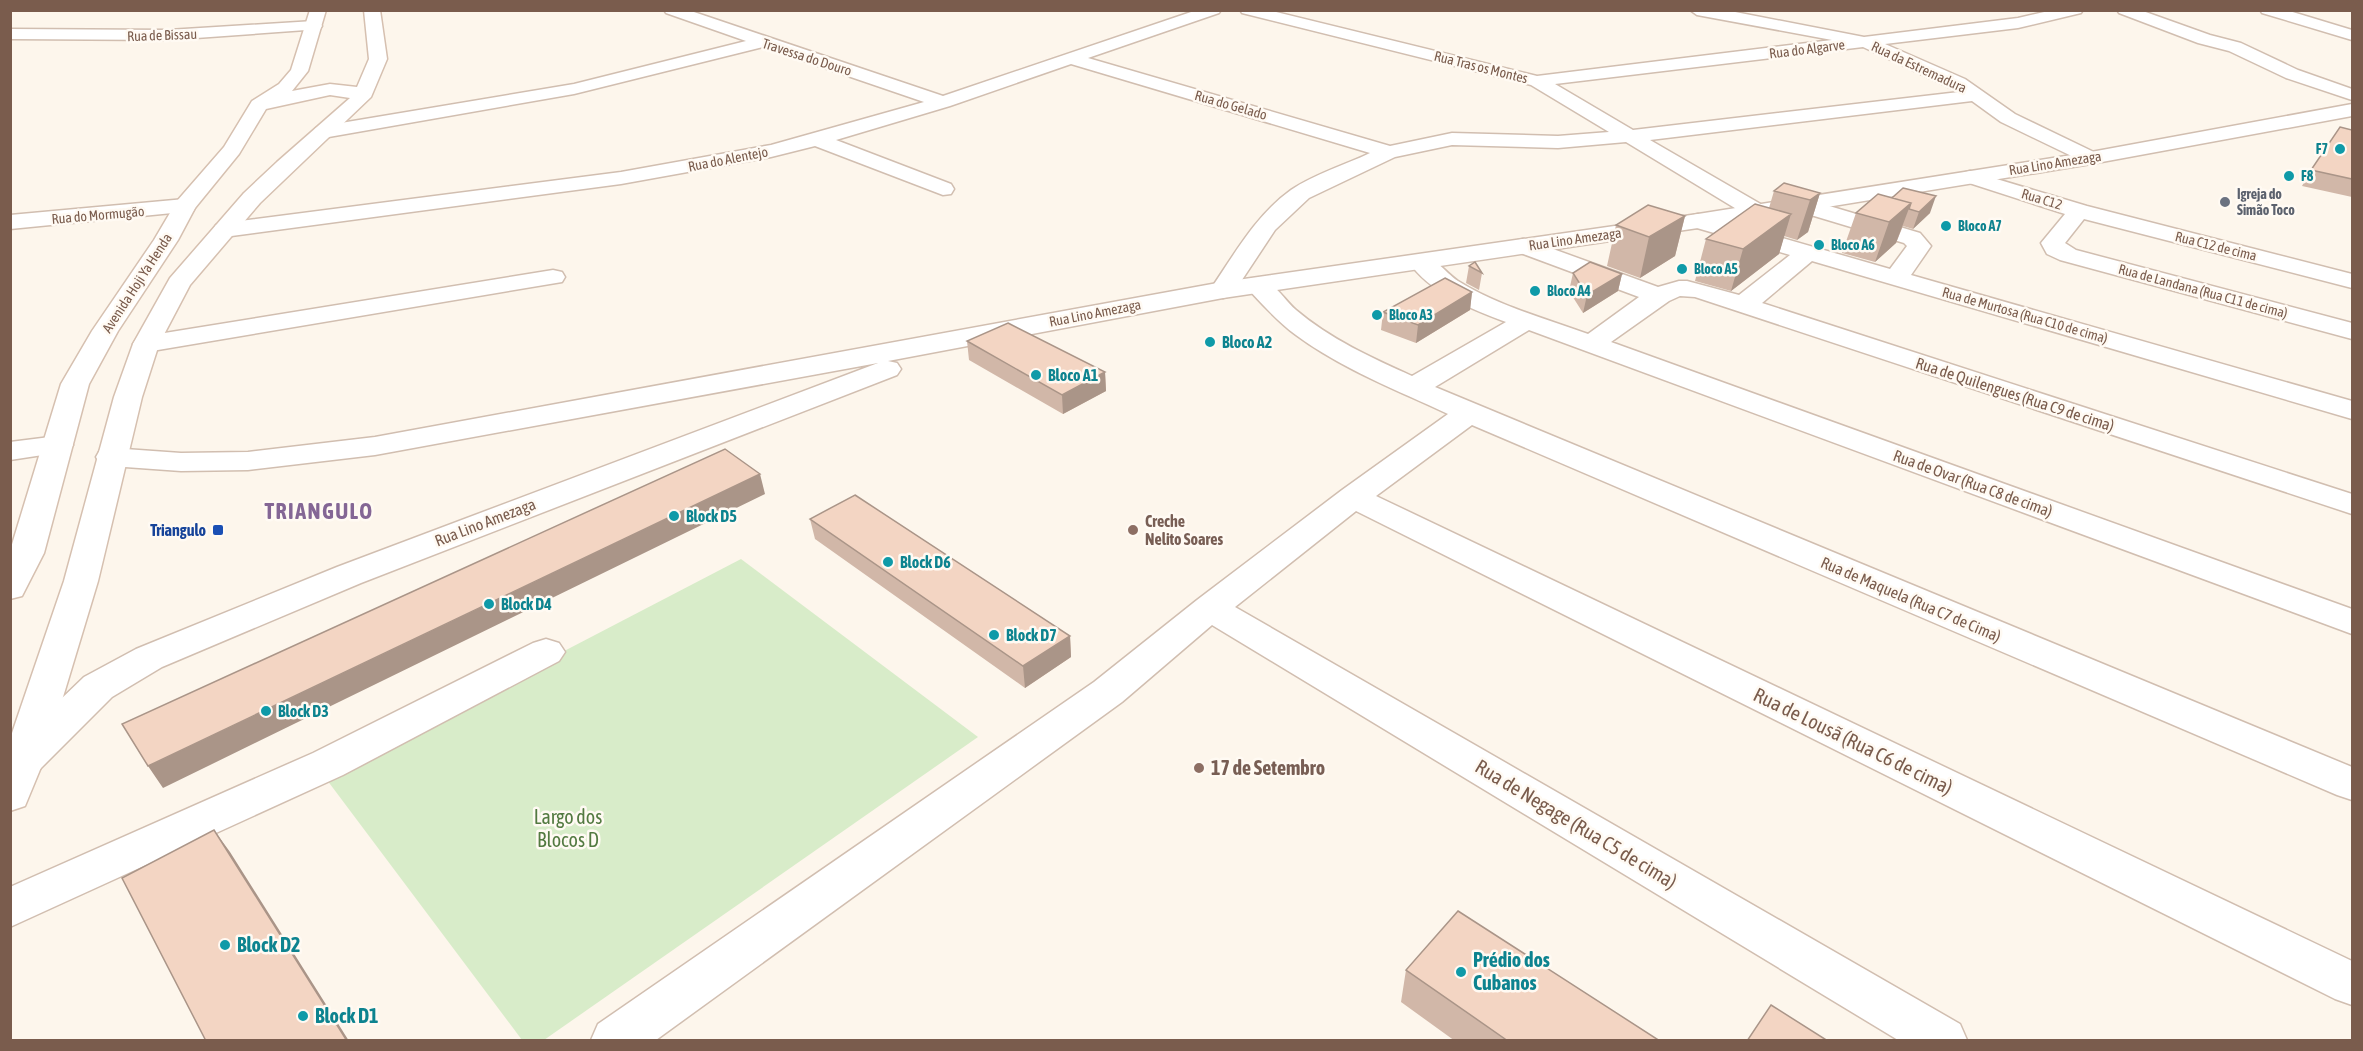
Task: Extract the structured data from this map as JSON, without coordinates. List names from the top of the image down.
{
  "streets": {
    "street": [
      "Rua de Bissau",
      "Rua do Algarve",
      "Travessa do Douro",
      "Rua Tras os Montes",
      "Rua da Estremadura",
      "Rua do Gelado",
      "Rua do Alentejo",
      "Rua Lino Amezaga",
      "Rua C12",
      "Rua do Mormugão",
      "Rua C12 de cima",
      "Avenida Hoji Ya Henda",
      "Rua de Landana (Rua C11 de cima)",
      "Rua de Murtosa (Rua C10 de cima)",
      "Rua de Quilengues (Rua C9 de cima)",
      "Rua de Ovar (Rua C8 de cima)",
      "Rua de Maquela (Rua C7 de Cima)",
      "Rua de Lousã (Rua C6 de cima)",
      "Rua de Negage (Rua C5 de cima)"
    ]
  },
  "crossings": [
    ["Rua de Bissau", "Avenida Hoji Ya Henda"],
    ["Rua do Algarve", "Rua Tras os Montes"],
    ["Rua do Algarve", "Rua da Estremadura"],
    ["Travessa do Douro", "Rua do Alentejo"],
    ["Rua Tras os Montes", "Rua Lino Amezaga"],
    ["Rua da Estremadura", "Rua Lino Amezaga"],
    ["Rua do Gelado", "Rua do Alentejo"],
    ["Rua Lino Amezaga", "Rua C12"],
    ["Rua Lino Amezaga", "Rua de Murtosa (Rua C10 de cima)"],
    ["Rua Lino Amezaga", "Rua de Quilengues (Rua C9 de cima)"],
    ["Rua Lino Amezaga", "Rua de Ovar (Rua C8 de cima)"],
    ["Rua Lino Amezaga", "Rua de Maquela (Rua C7 de Cima)"],
    ["Rua C12", "Rua C12 de cima"],
    ["Rua C12", "Rua de Landana (Rua C11 de cima)"],
    ["Rua do Mormugão", "Avenida Hoji Ya Henda"],
    ["Rua C12 de cima", "Rua de Landana (Rua C11 de cima)"]
  ],
  "districts": ["TRIANGULO"],
  "parks": ["Largo dos Blocos D"],
  "places": {
    "other": [
      "F7",
      "F8",
      "Igreja do Simão Toco",
      "Bloco A7",
      "Bloco A6",
      "Bloco A5",
      "Bloco A4",
      "Bloco A3",
      "Bloco A2",
      "Bloco A1",
      "Block D5",
      "Creche Nelito Soares",
      "Block D6",
      "Block D4",
      "Block D7",
      "Block D3",
      "17 de Setembro",
      "Block D2",
      "Prédio dos Cubanos",
      "Block D1"
    ],
    "transit": ["Triangulo"]
  }
}
